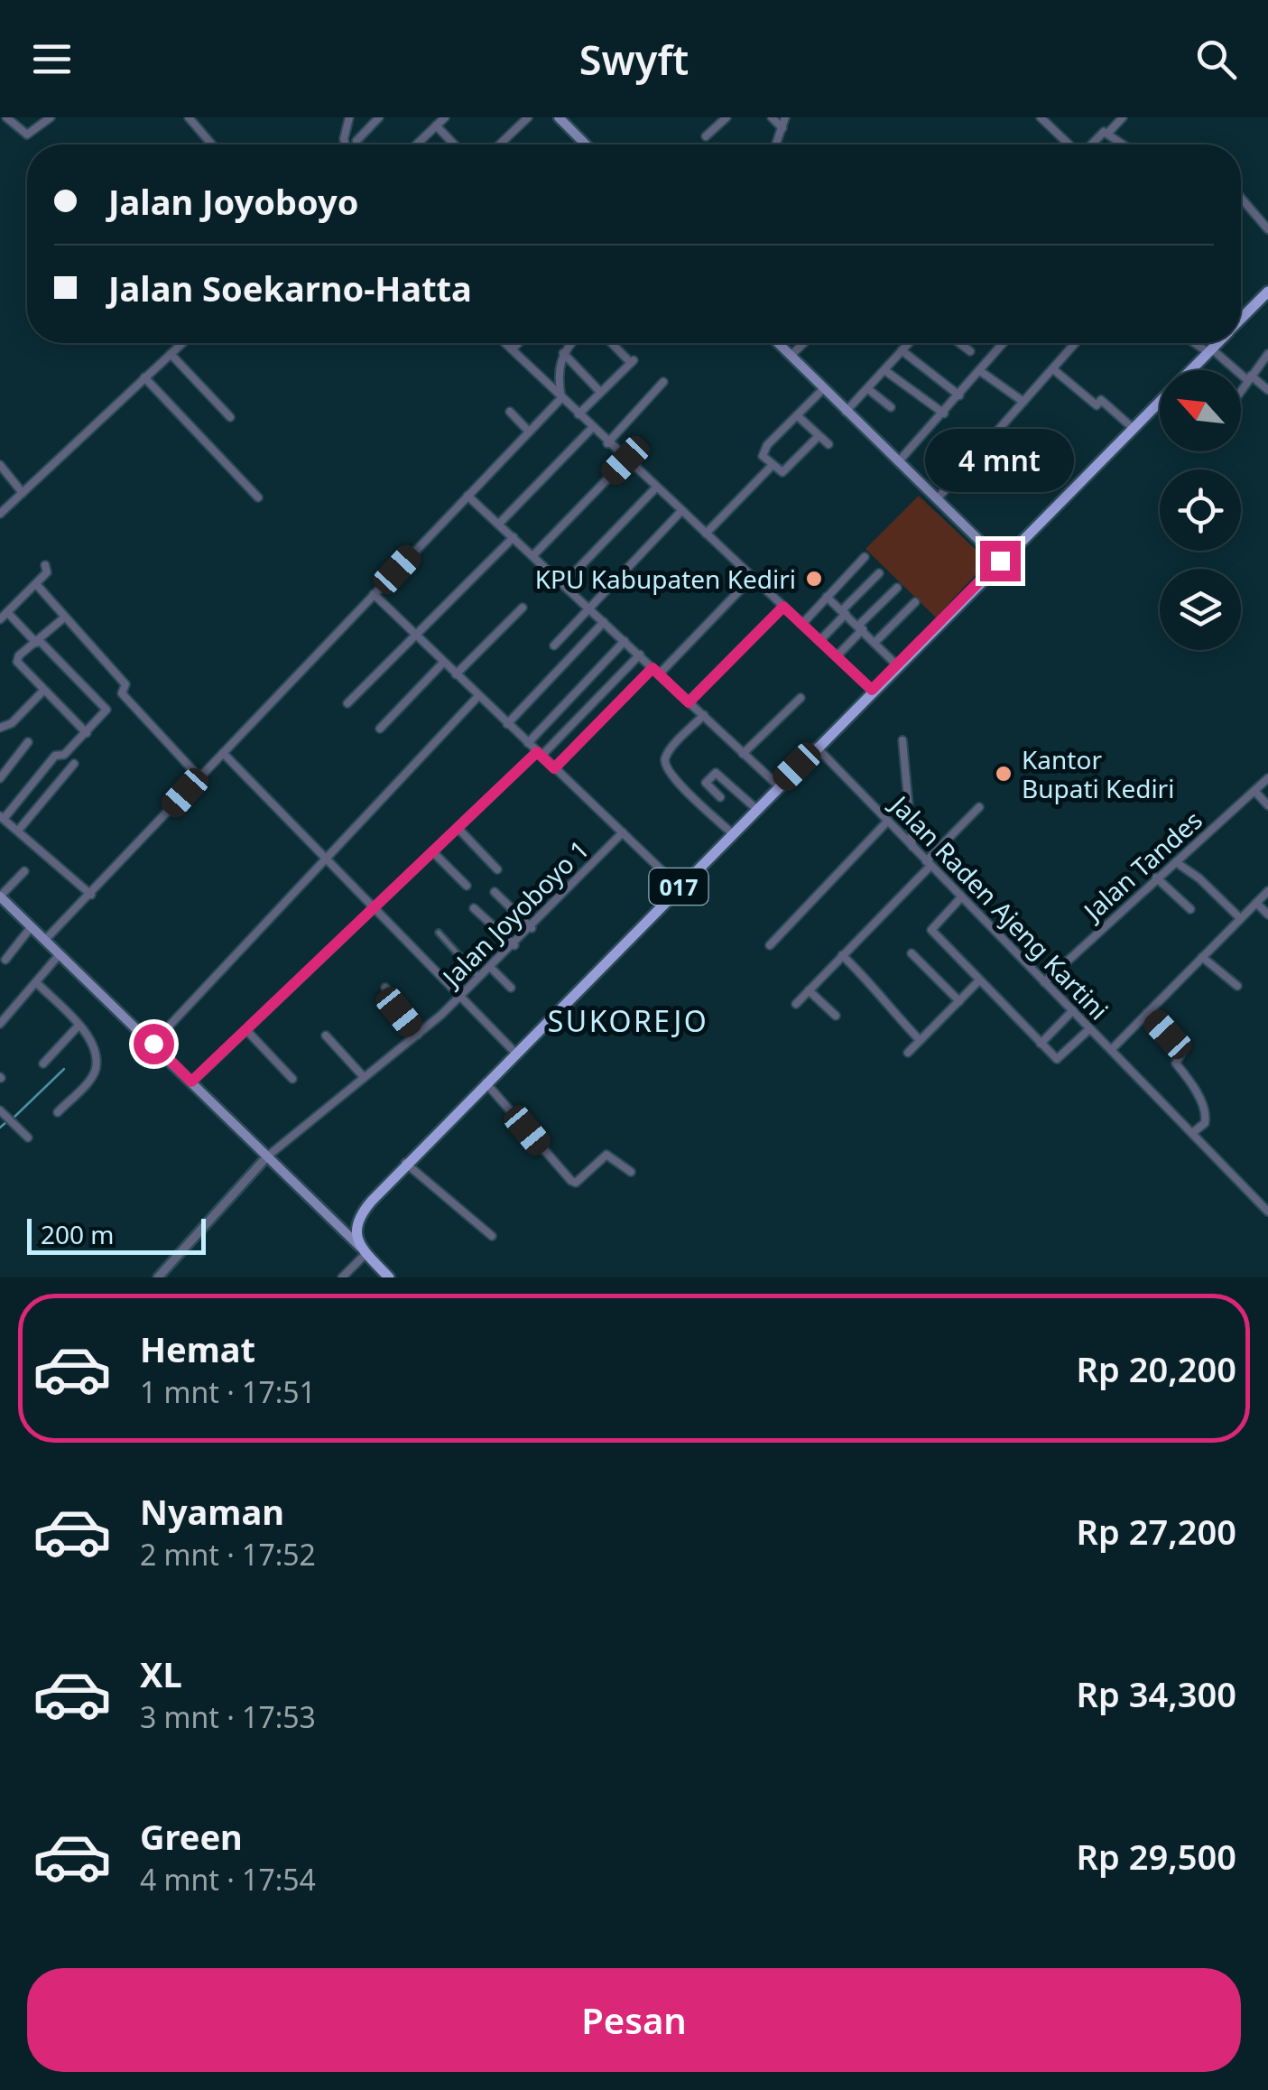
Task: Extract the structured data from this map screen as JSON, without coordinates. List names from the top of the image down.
{
  "streets": {
    "main road": ["017"],
    "street": ["Jalan Tandes", "Jalan Raden Ajeng Kartini", "Jalan Joyoboyo 1"]
  },
  "crossings": [
    ["Jalan Tandes", "Jalan Raden Ajeng Kartini"],
    ["017", "Jalan Raden Ajeng Kartini"]
  ],
  "districts": ["SUKOREJO"],
  "places": ["KPU Kabupaten Kediri", "Kantor Bupati Kediri"],
  "scale_bar": "200 m",
  "north": "top left",
  "page": {
    "header": "Swyft",
    "banner": ["Jalan Joyoboyo", "Jalan Soekarno-Hatta"],
    "bubble": "4 mnt",
    "scale": "200 m",
    "list": [
      {
        "name": "Hemat",
        "note": "1 mnt · 17:51",
        "value": "Rp 20,200"
      },
      {
        "name": "Nyaman",
        "note": "2 mnt · 17:52",
        "value": "Rp 27,200"
      },
      {
        "name": "XL",
        "note": "3 mnt · 17:53",
        "value": "Rp 34,300"
      },
      {
        "name": "Green",
        "note": "4 mnt · 17:54",
        "value": "Rp 29,500"
      }
    ],
    "buttons": "Pesan"
  }
}
